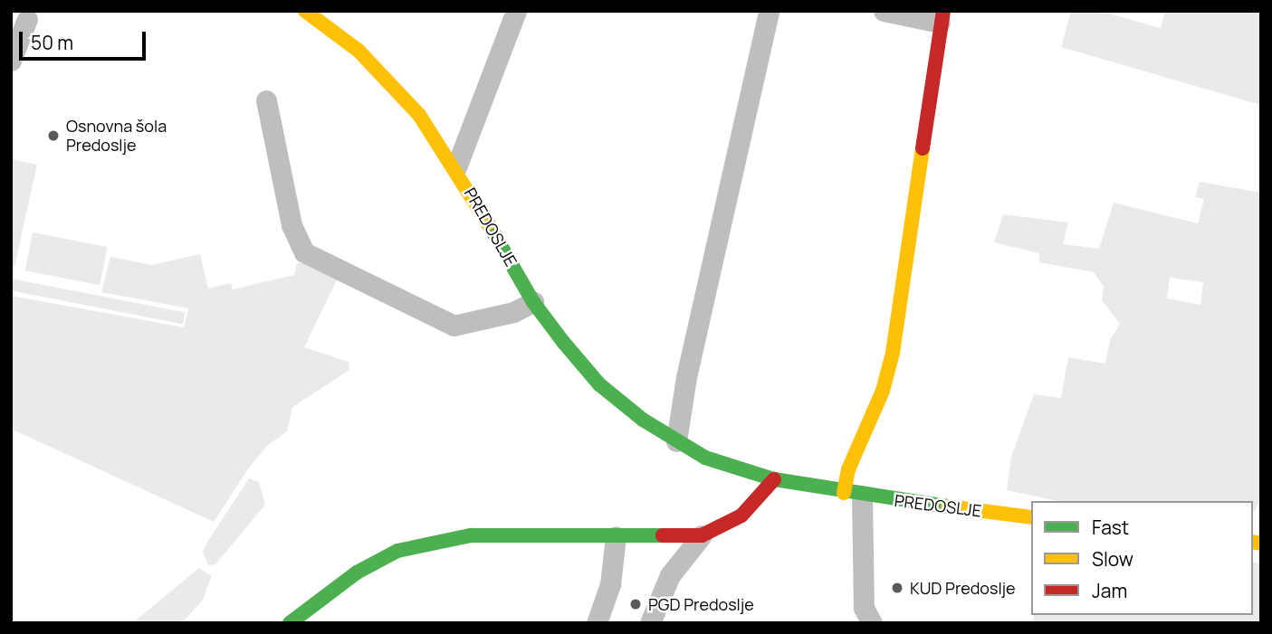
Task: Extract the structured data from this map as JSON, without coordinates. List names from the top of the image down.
{
  "streets": {
    "street": ["PREDOSLJE"]
  },
  "places": ["Osnovna šola Predoslje", "KUD Predoslje", "PGD Predoslje"],
  "legend": ["Fast", "Slow", "Jam"],
  "scale_bar": "50 m"
}
